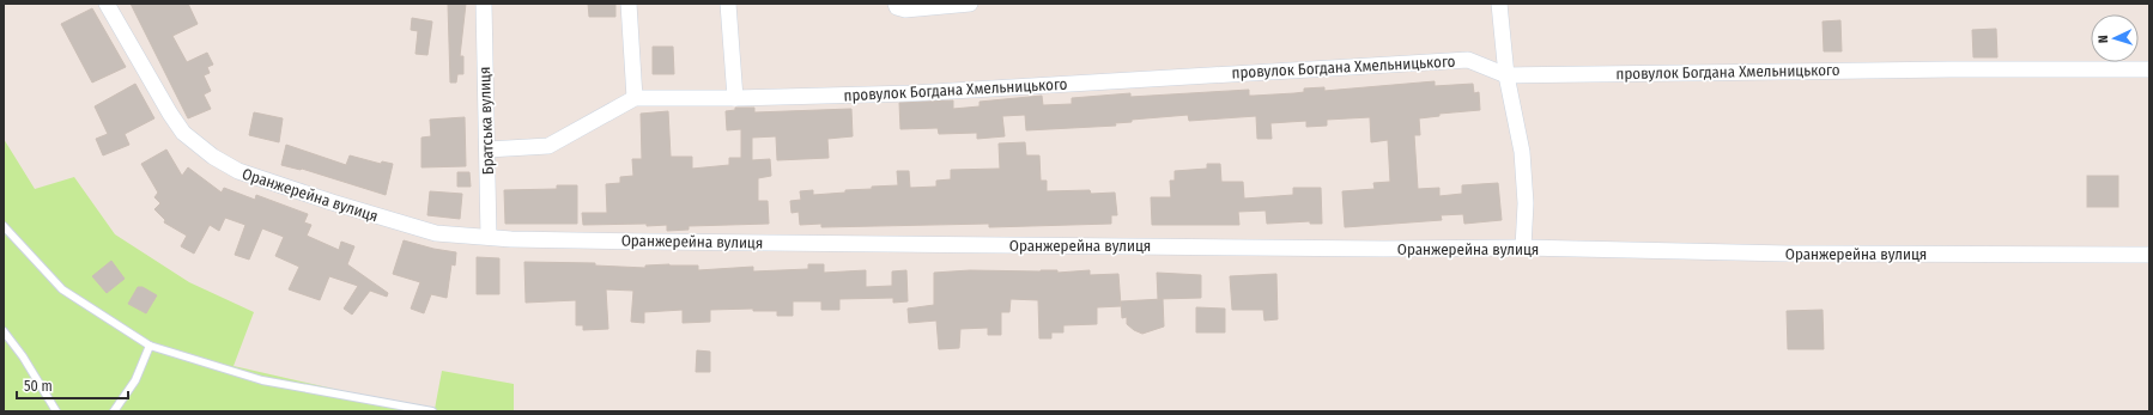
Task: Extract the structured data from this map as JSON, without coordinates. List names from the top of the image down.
{
  "streets": {
    "street": ["провулок Богдана Хмельницького", "Братська вулиця", "Оранжерейна вулиця"]
  },
  "crossings": [
    ["провулок Богдана Хмельницького", "Братська вулиця"],
    ["Братська вулиця", "Оранжерейна вулиця"]
  ],
  "scale_bar": "50 m",
  "north": "left"
}
